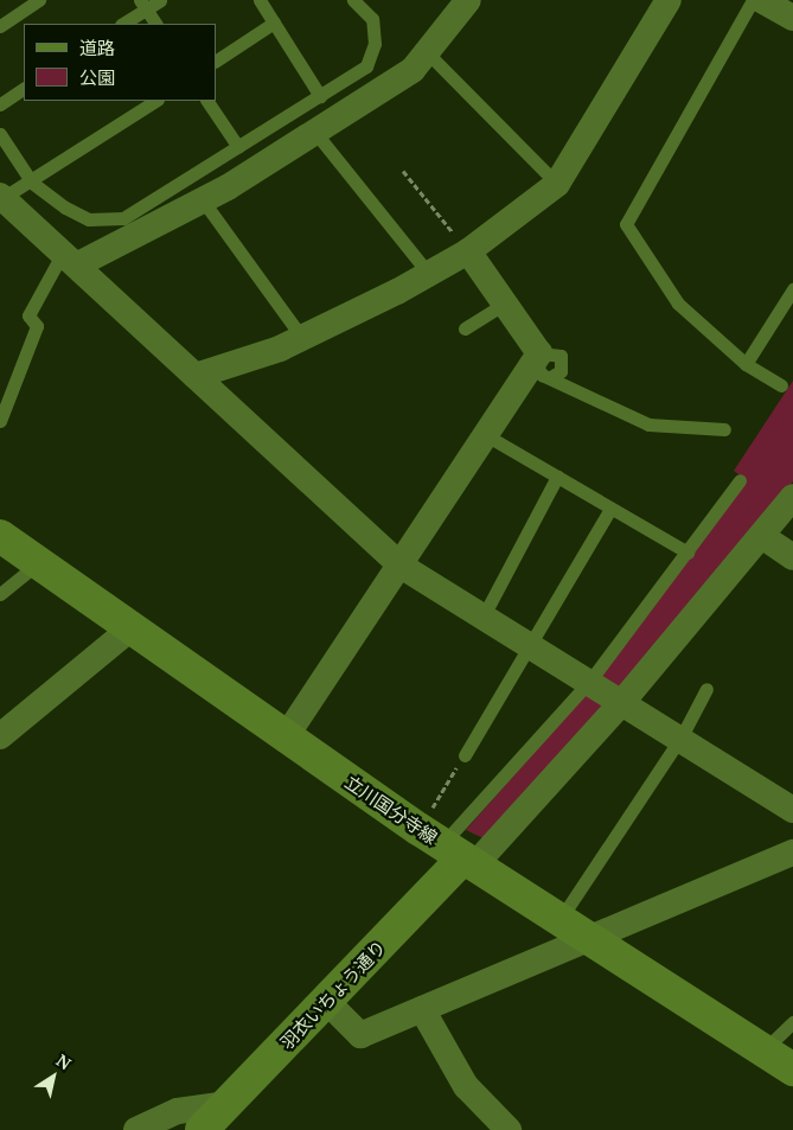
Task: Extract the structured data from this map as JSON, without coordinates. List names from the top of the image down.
{
  "streets": {
    "main road": ["立川国分寺線", "羽衣いちょう通り"]
  },
  "crossings": [
    ["立川国分寺線", "羽衣いちょう通り"]
  ],
  "legend": ["道路", "公園"],
  "north": "top right"
}
